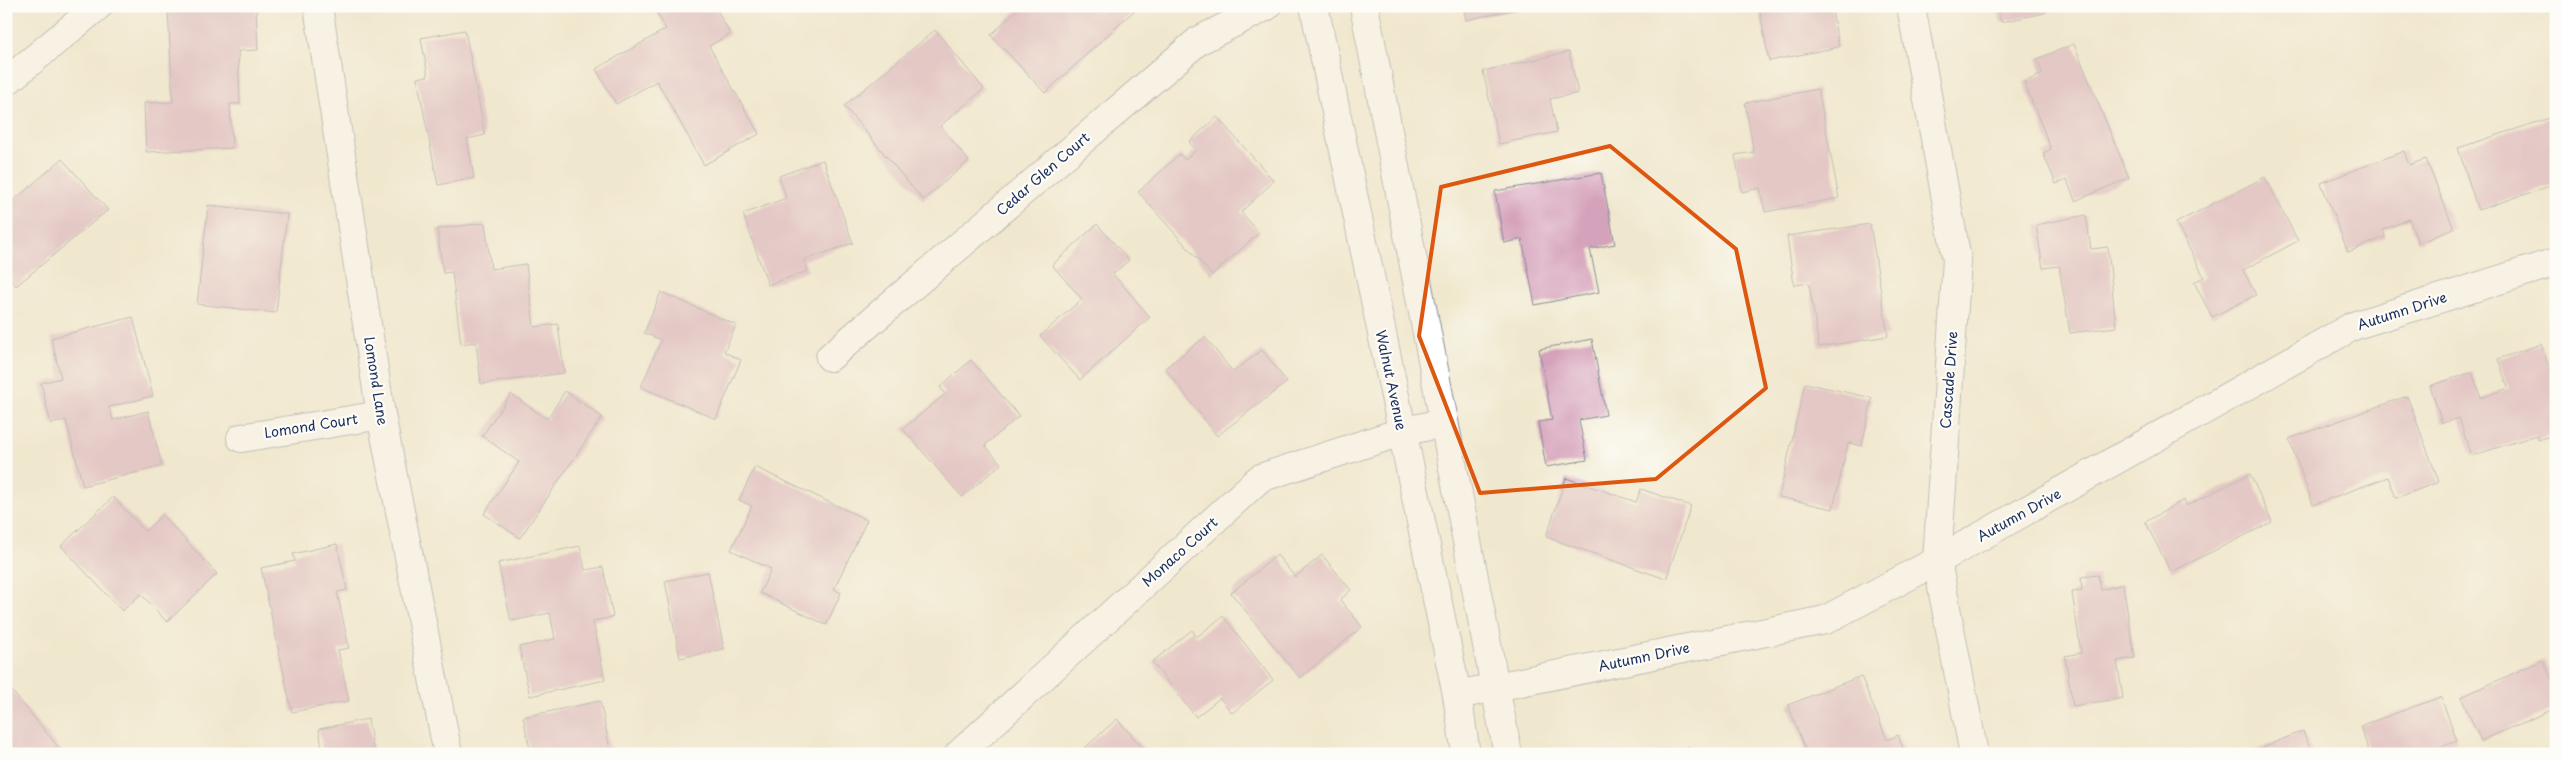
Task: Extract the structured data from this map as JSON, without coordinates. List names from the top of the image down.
{
  "streets": {
    "street": [
      "Cedar Glen Court",
      "Autumn Drive",
      "Walnut Avenue",
      "Cascade Drive",
      "Lomond Lane",
      "Lomond Court",
      "Monaco Court"
    ]
  },
  "crossings": [
    ["Autumn Drive", "Walnut Avenue"],
    ["Autumn Drive", "Cascade Drive"],
    ["Walnut Avenue", "Monaco Court"],
    ["Lomond Lane", "Lomond Court"]
  ]
}
